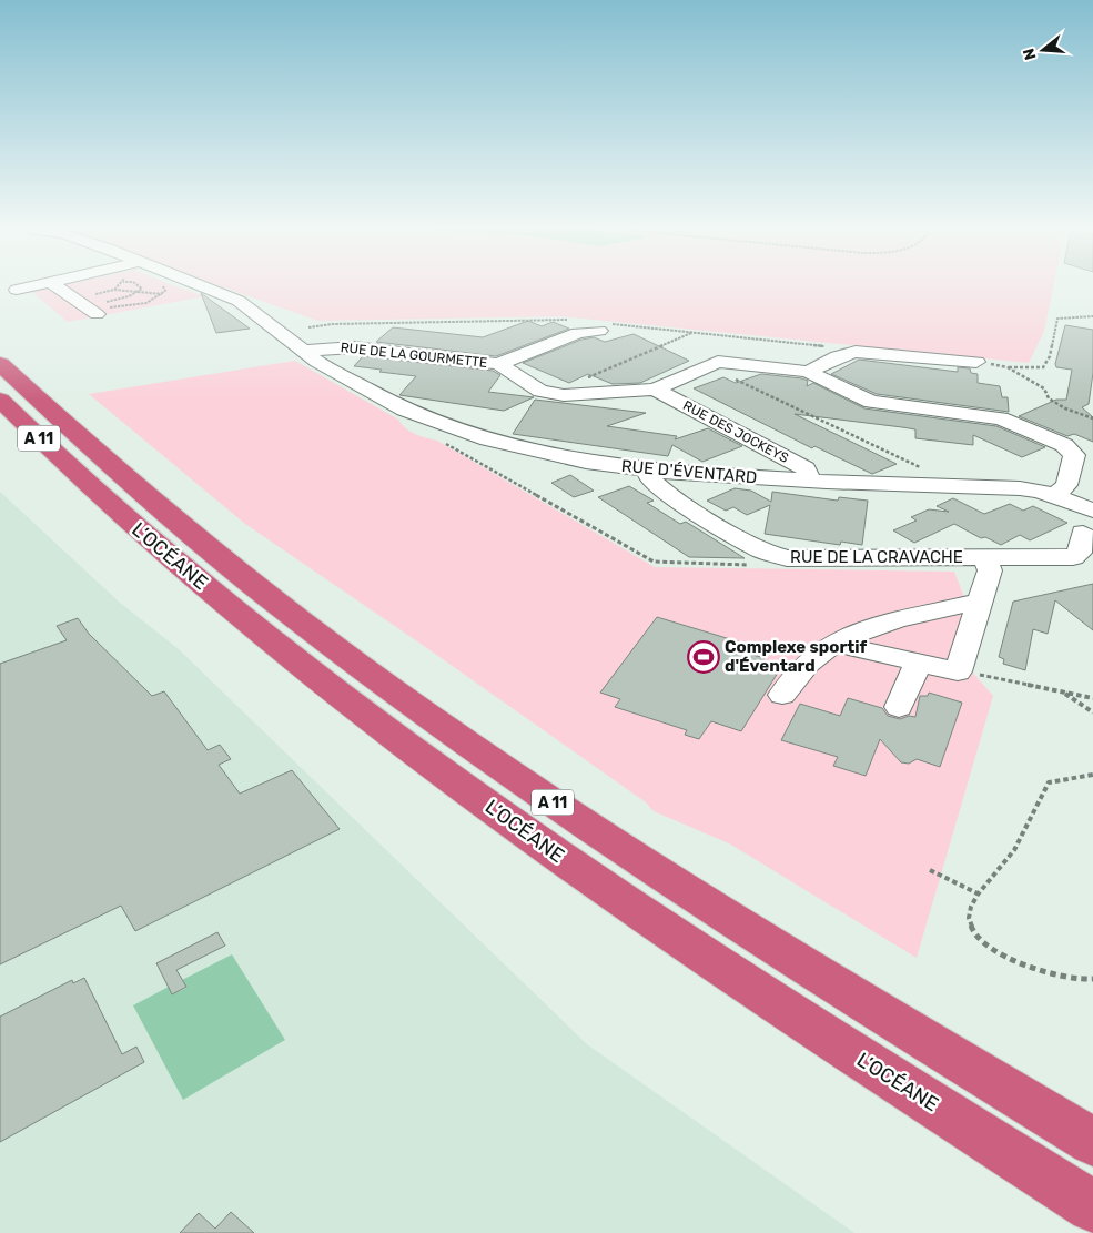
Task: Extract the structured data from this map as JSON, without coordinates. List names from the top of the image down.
{
  "streets": {
    "highway": ["A 11", "L’OCÉANE"],
    "street": [
      "RUE DE LA GOURMETTE",
      "RUE DES JOCKEYS",
      "RUE D'ÉVENTARD",
      "RUE DE LA CRAVACHE"
    ]
  },
  "crossings": [
    ["RUE DE LA GOURMETTE", "RUE DES JOCKEYS"],
    ["RUE DE LA GOURMETTE", "RUE D'ÉVENTARD"],
    ["RUE DES JOCKEYS", "RUE D'ÉVENTARD"],
    ["RUE D'ÉVENTARD", "RUE DE LA CRAVACHE"]
  ],
  "places": {
    "sports": ["Complexe sportif d'Éventard"]
  },
  "north": "left"
}
